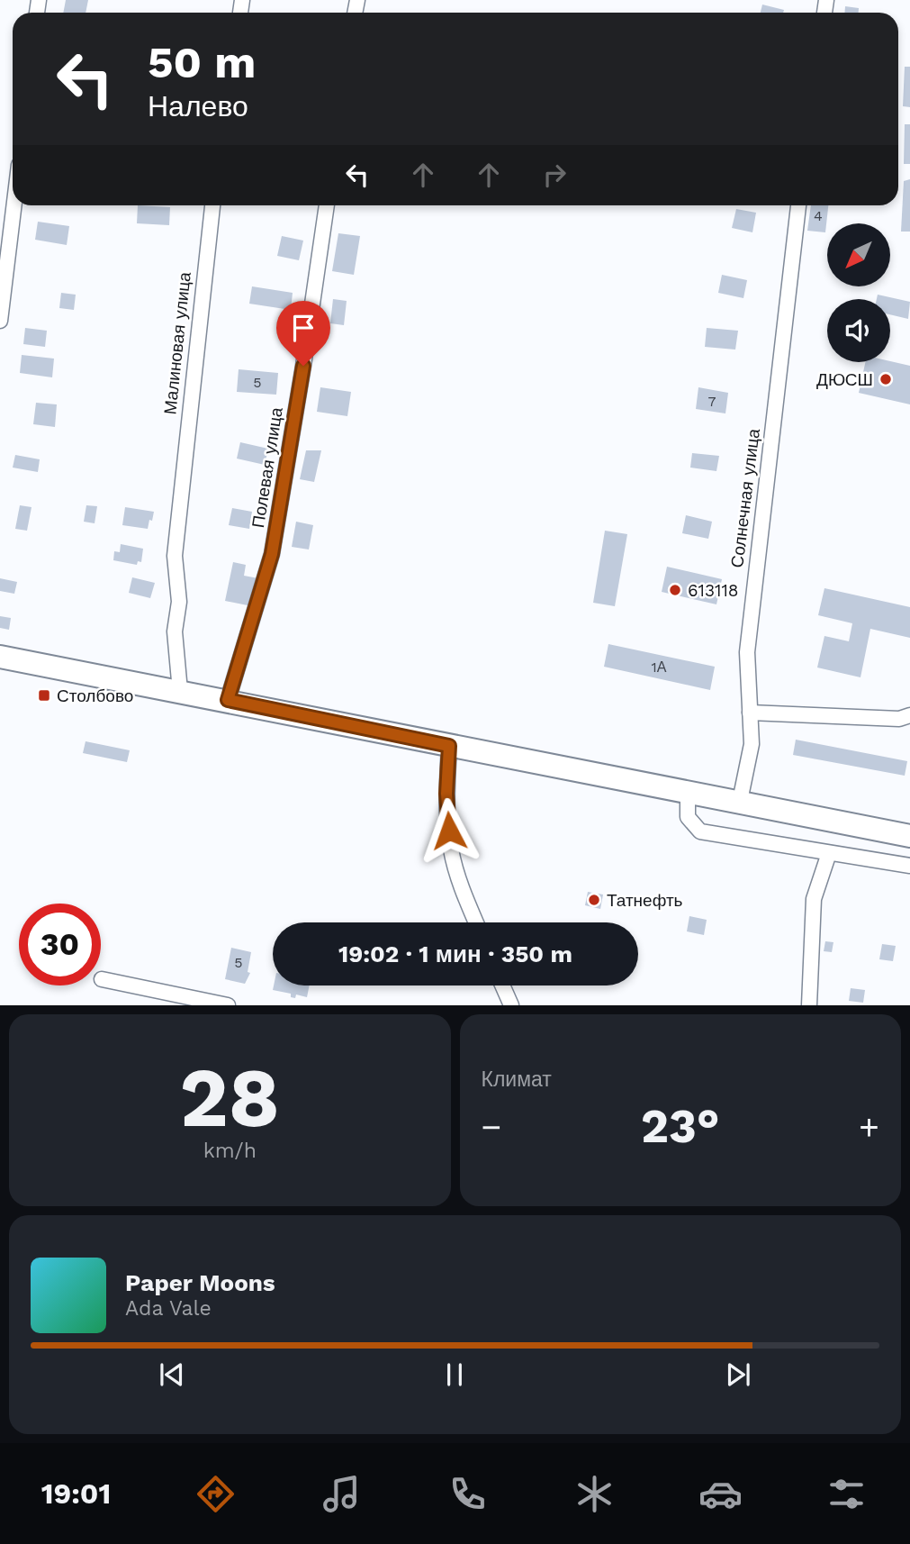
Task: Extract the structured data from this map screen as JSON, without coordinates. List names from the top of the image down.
{
  "streets": {
    "street": ["Малиновая улица", "Полевая улица", "Солнечная улица"]
  },
  "places": {
    "other": ["ДЮСШ", "613118", "Татнефть"],
    "transit": ["Столбово"]
  },
  "house_numbers": [
    "4",
    "5",
    "7",
    "1А",
    "5"
  ],
  "north": "bottom left",
  "page": {
    "turn": ["50 m", "Налево"],
    "limit": "30",
    "trip": "19:02 · 1 мин · 350 m",
    "tile": [
      ["28", "km/h"],
      "Климат"
    ],
    "heat": ["−", "23°", "+"],
    "song": ["Paper Moons", "Ada Vale"],
    "tabs": "19:01"
  }
}
